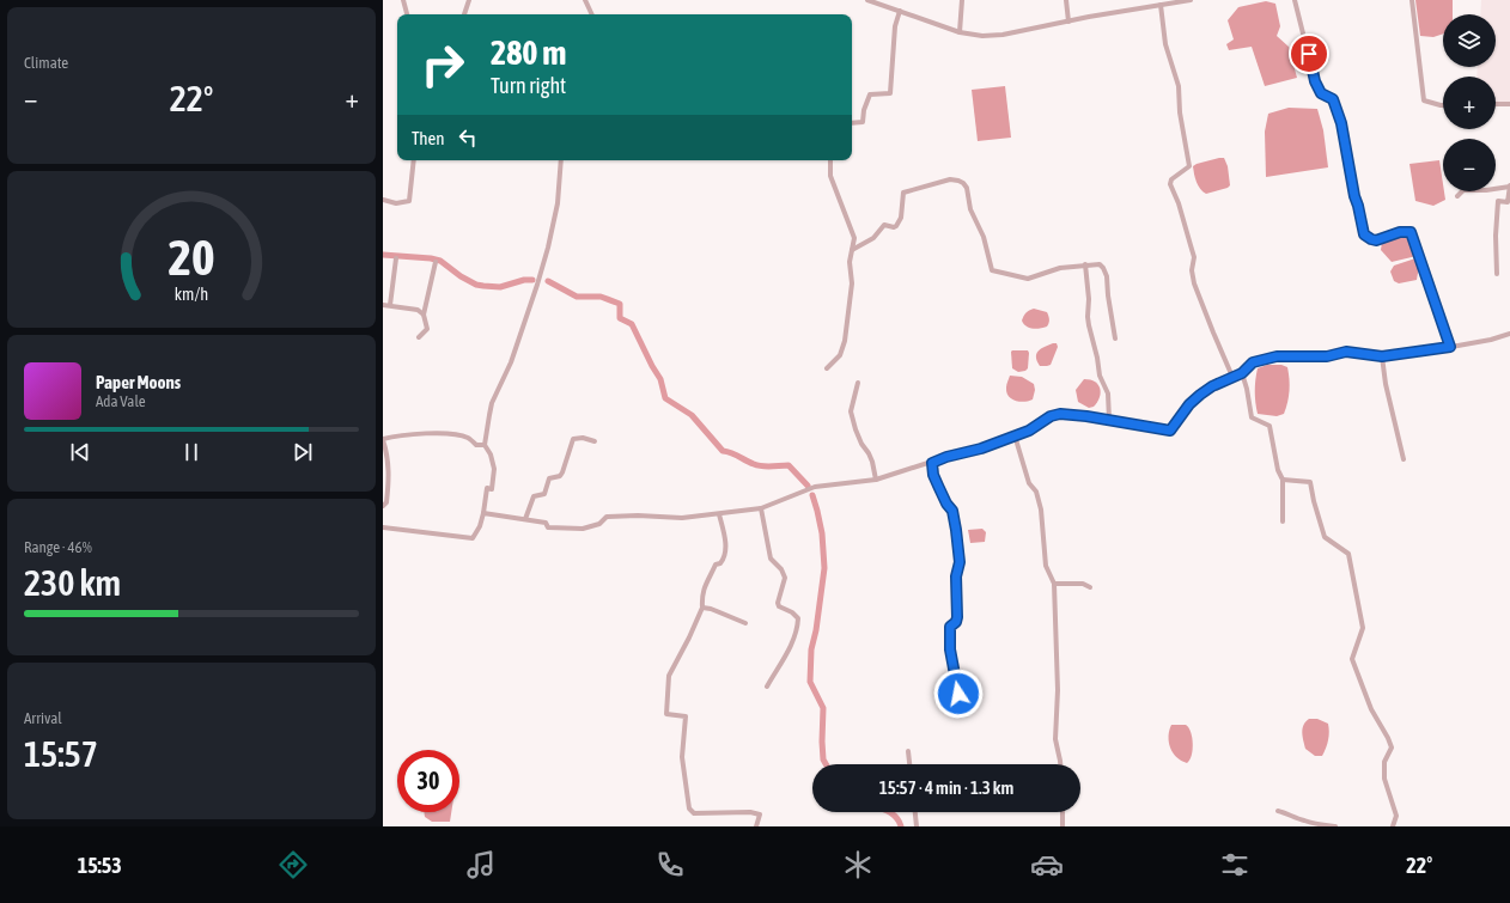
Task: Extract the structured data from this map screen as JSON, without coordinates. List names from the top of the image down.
{
  "page": {
    "tile": [
      "Climate",
      ["Range · 46%", "230 km"],
      ["Arrival", "15:57"]
    ],
    "map_buttons": ["+", "−"],
    "turn": ["280 m", "Turn right"],
    "heat": ["−", "22°", "+"],
    "then": "Then",
    "song": ["Paper Moons", "Ada Vale"],
    "limit": "30",
    "trip": "15:57 · 4 min · 1.3 km",
    "tabs": ["15:53", "22°"],
    "gauge": ["20", "km/h"]
  }
}
